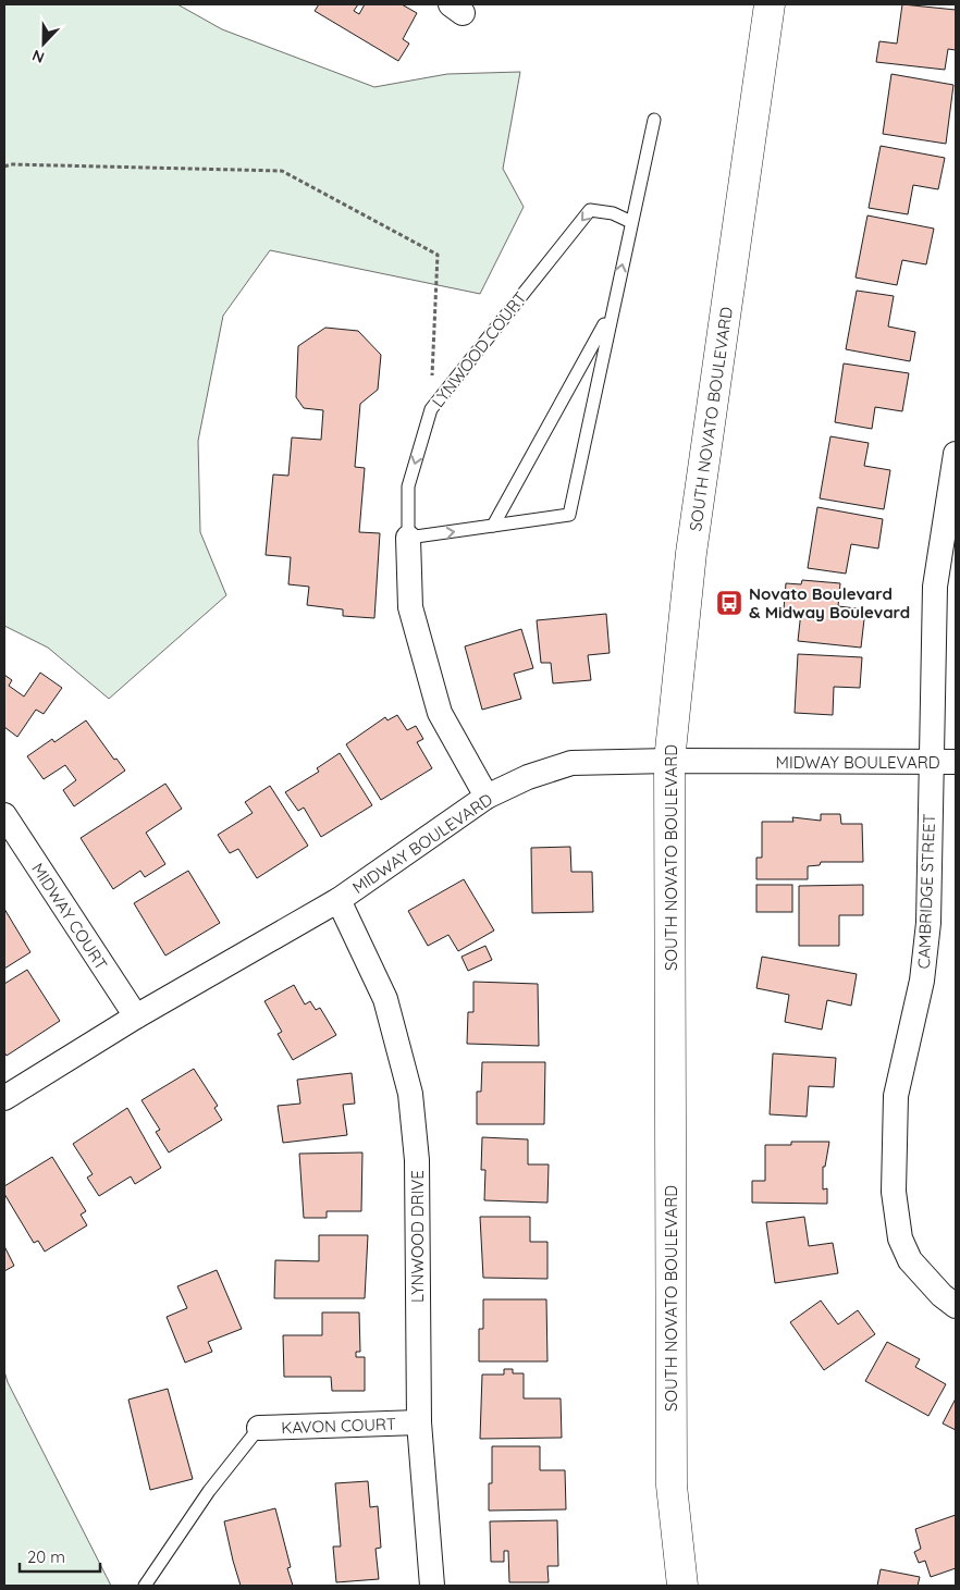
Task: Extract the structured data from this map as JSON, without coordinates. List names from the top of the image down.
{
  "streets": {
    "main road": ["SOUTH NOVATO BOULEVARD"],
    "street": [
      "LYNWOOD COURT",
      "MIDWAY BOULEVARD",
      "CAMBRIDGE STREET",
      "MIDWAY COURT",
      "LYNWOOD DRIVE",
      "KAVON COURT"
    ]
  },
  "crossings": [
    ["LYNWOOD COURT", "MIDWAY BOULEVARD"],
    ["SOUTH NOVATO BOULEVARD", "MIDWAY BOULEVARD"],
    ["MIDWAY BOULEVARD", "CAMBRIDGE STREET"],
    ["MIDWAY BOULEVARD", "MIDWAY COURT"],
    ["MIDWAY BOULEVARD", "LYNWOOD DRIVE"],
    ["LYNWOOD DRIVE", "KAVON COURT"]
  ],
  "places": {
    "bus stop": ["Novato Boulevard & Midway Boulevard"]
  },
  "scale_bar": "20 m",
  "north": "bottom"
}
